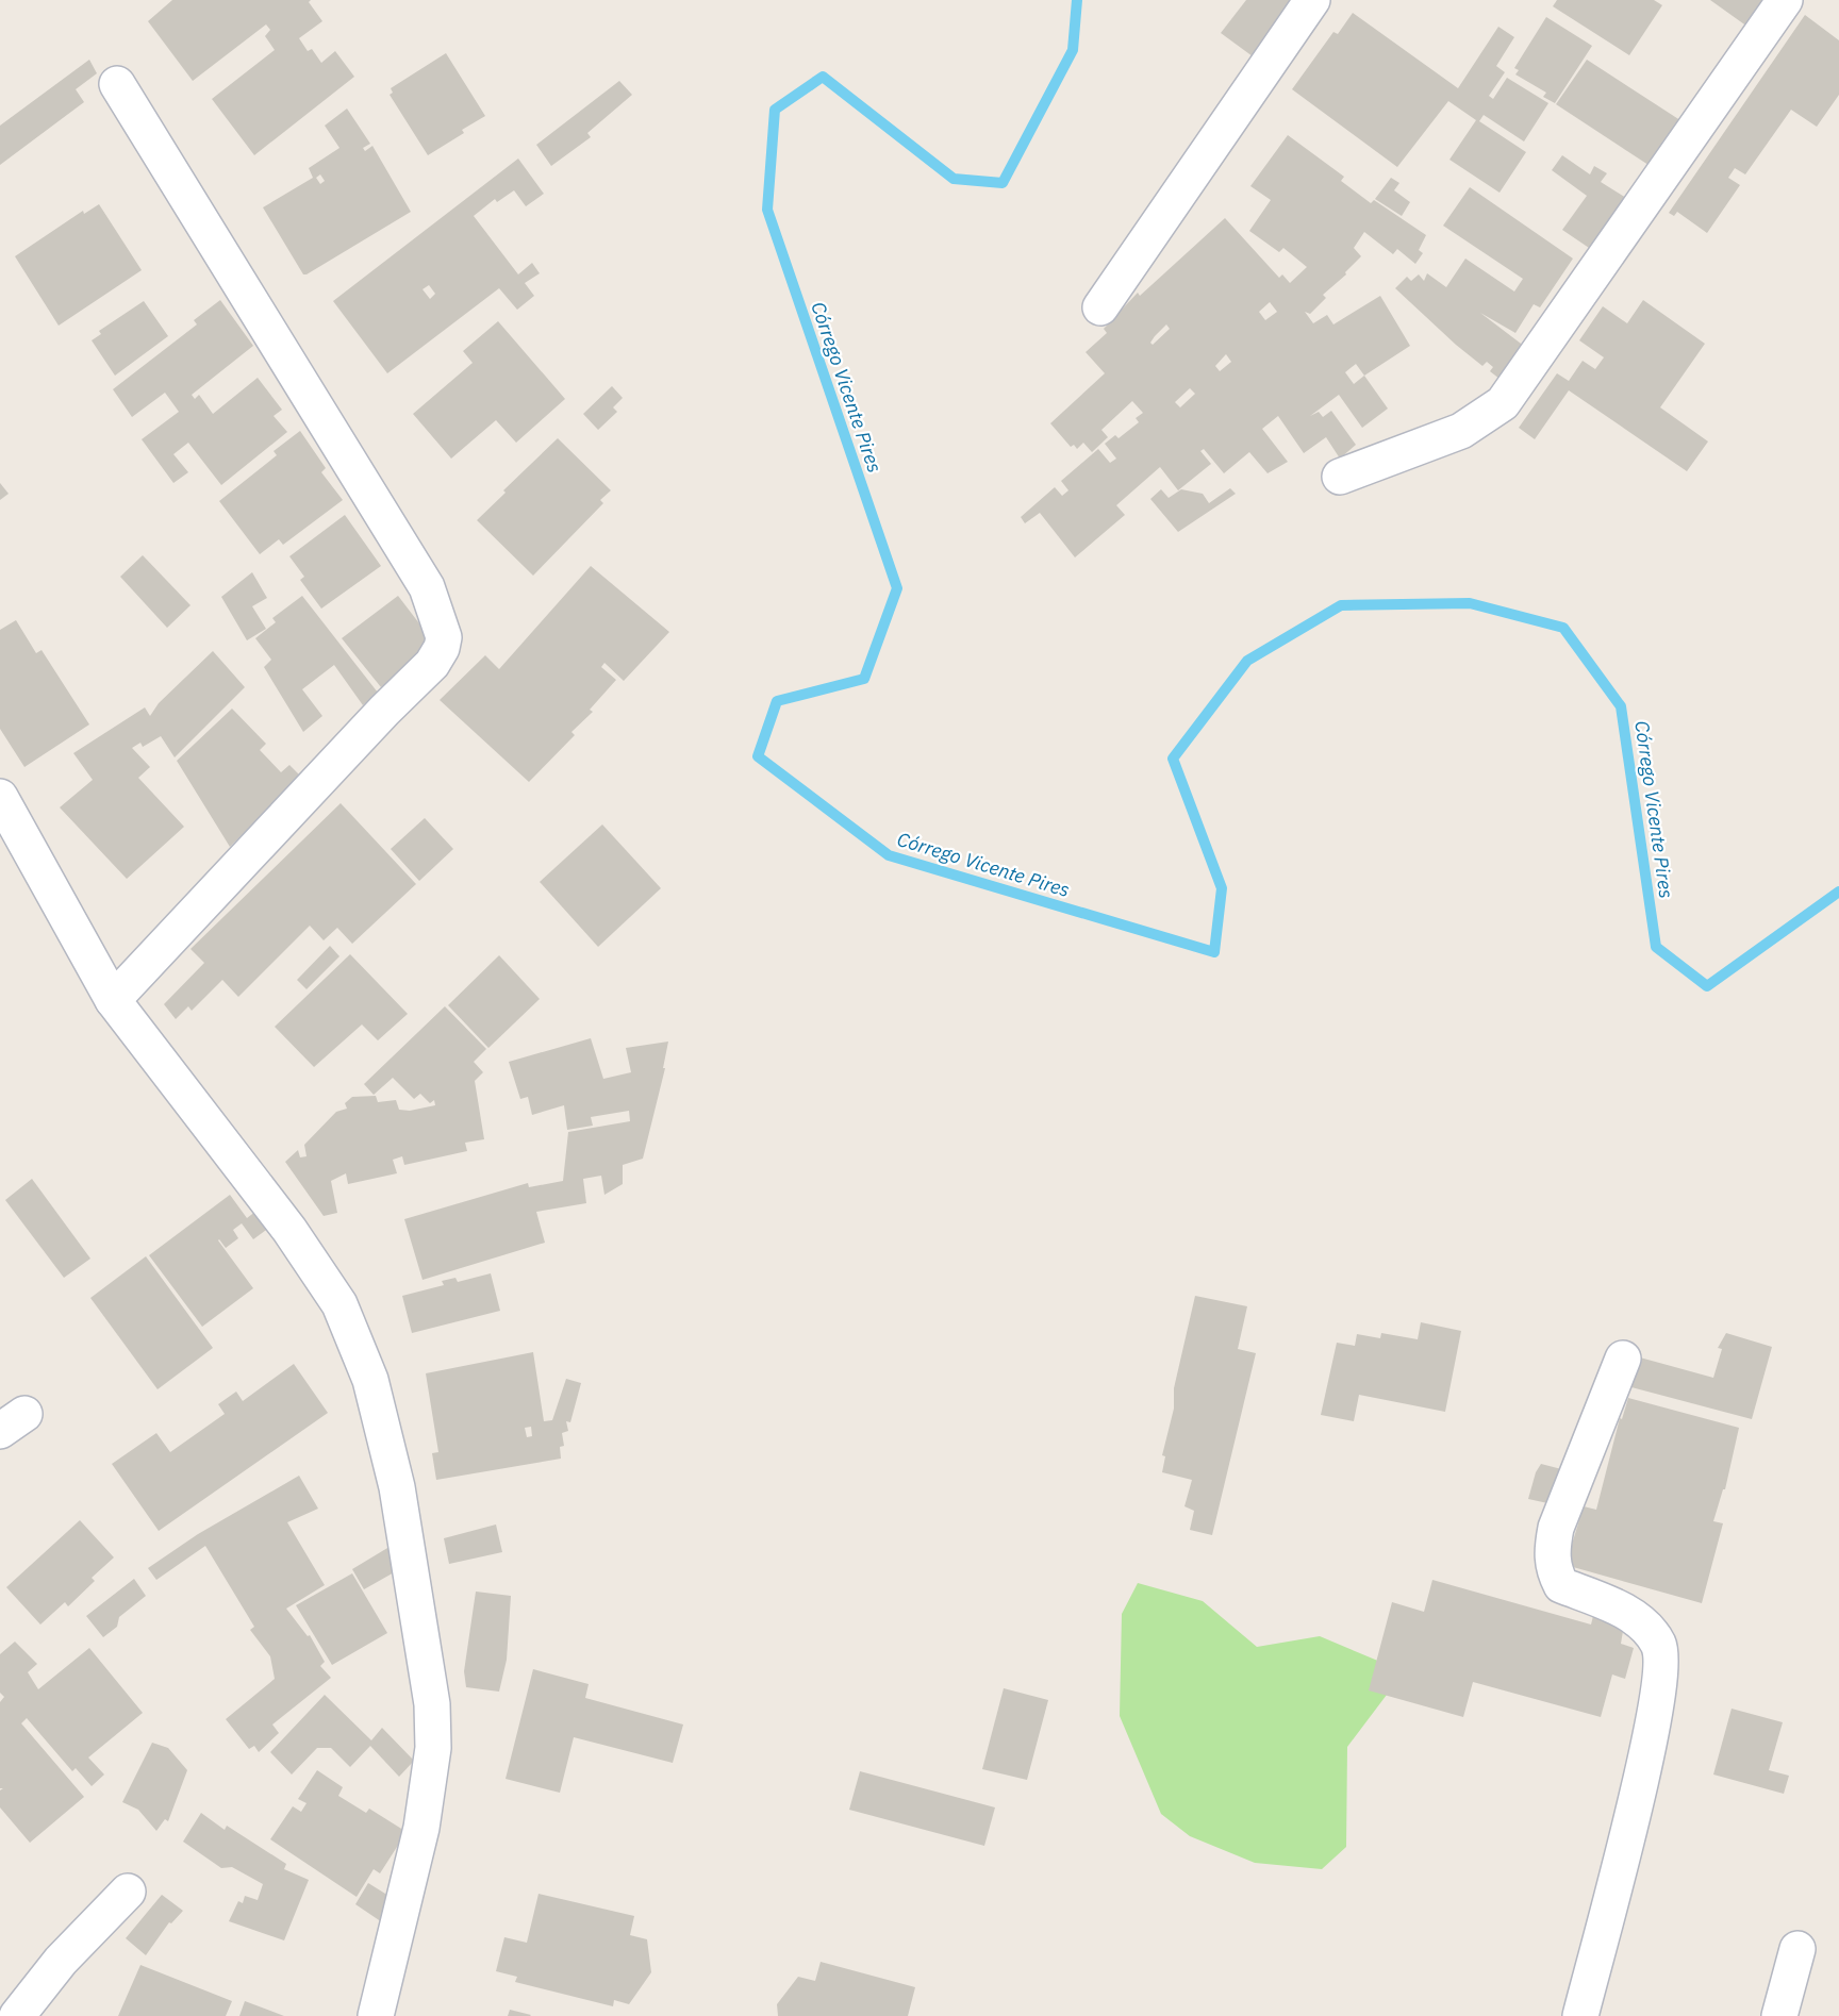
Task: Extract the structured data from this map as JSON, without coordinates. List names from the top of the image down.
{
  "water": ["Córrego Vicente Pires"]
}
